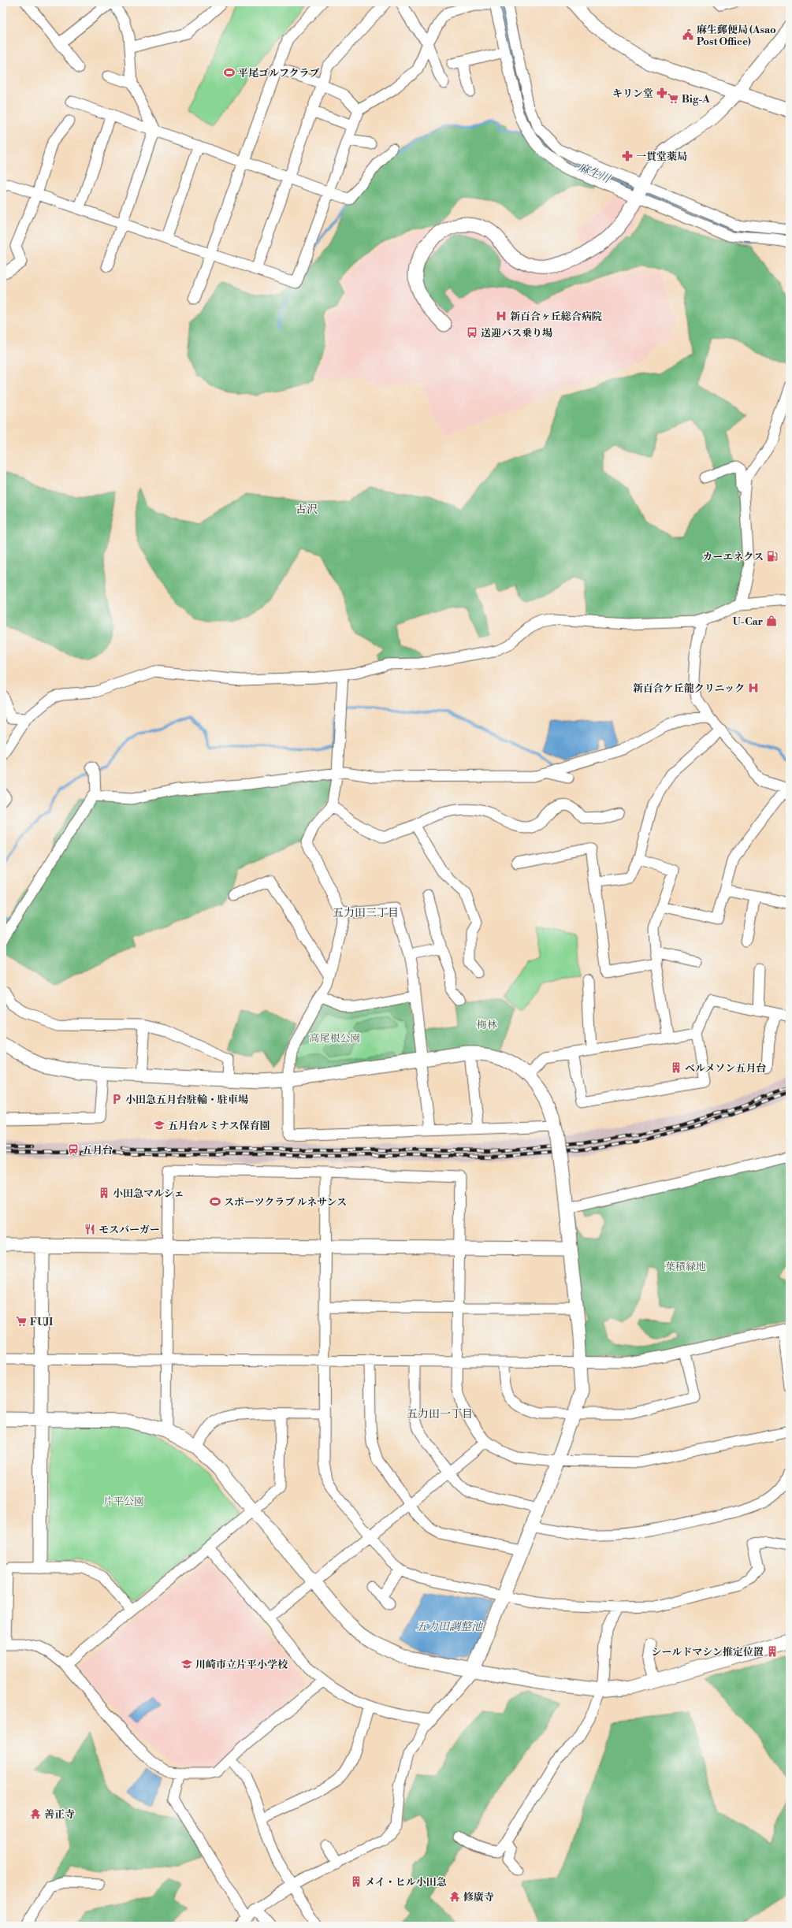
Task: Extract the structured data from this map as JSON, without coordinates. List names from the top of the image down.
{
  "districts": ["古沢", "五力田三丁目", "五力田一丁目"],
  "water": ["麻生川", "五力田調整池"],
  "parks": [
    "梅林",
    "高尾根公園",
    "葉積緑地",
    "片平公園"
  ],
  "places": {
    "public building": ["麻生郵便局 (Asao Post Office)"],
    "sports": ["平尾ゴルフクラブ", "スポーツクラブ ルネサンス"],
    "pharmacy": ["キリン堂", "一貫堂薬局"],
    "supermarket": ["Big-A", "FUJI"],
    "hospital": ["新百合ヶ丘総合病院", "新百合ケ丘龍クリニック"],
    "bus stop": ["送迎バス乗り場"],
    "fuel station": ["カーエネクス"],
    "shop": ["U-Car"],
    "building": [
      "ベルメソン五月台",
      "小田急マルシェ",
      "シールドマシン推定位置",
      "メイ・ヒル小田急"
    ],
    "parking": ["小田急五月台駐輪・駐車場"],
    "school or university": ["五月台ルミナス保育園", "川崎市立片平小学校"],
    "station": ["五月台"],
    "restaurant": ["モスバーガー"],
    "temple": ["善正寺", "修廣寺"]
  }
}
